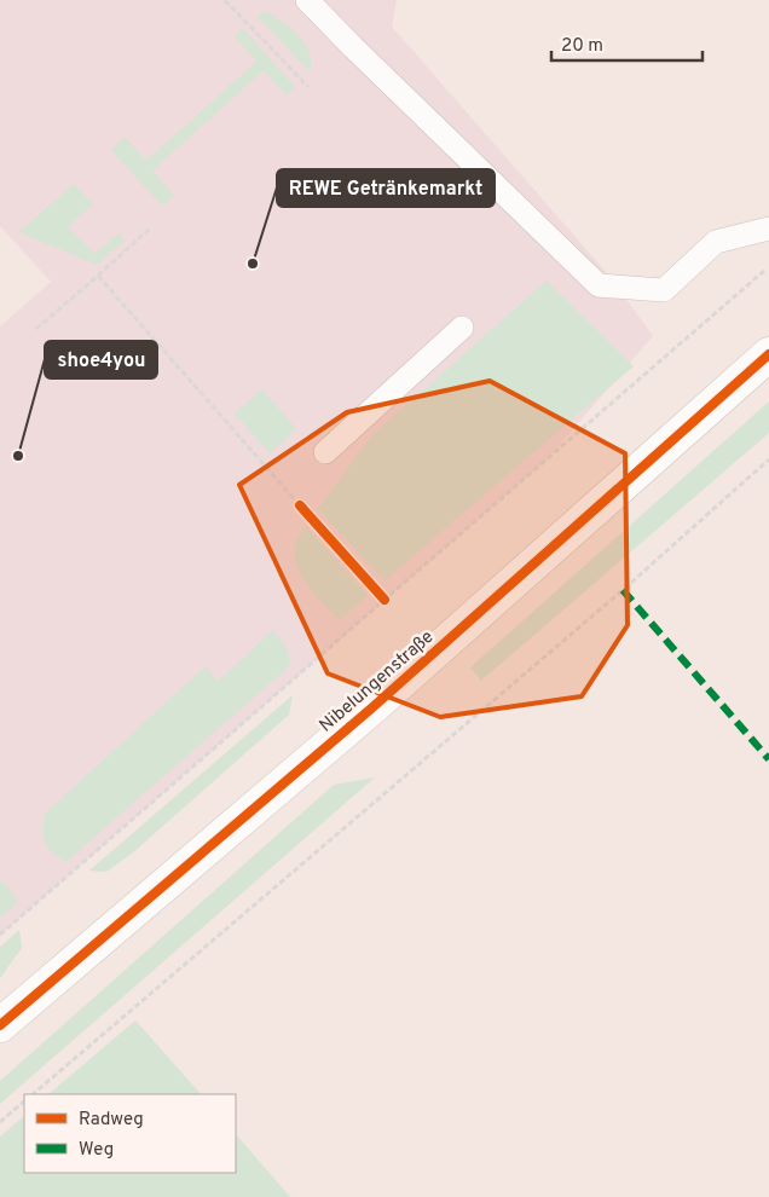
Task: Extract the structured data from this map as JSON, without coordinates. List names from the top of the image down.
{
  "streets": {
    "street": ["Nibelungenstraße"]
  },
  "places": ["REWE Getränkemarkt", "shoe4you"],
  "legend": ["Radweg", "Weg"],
  "scale_bar": "20 m"
}
